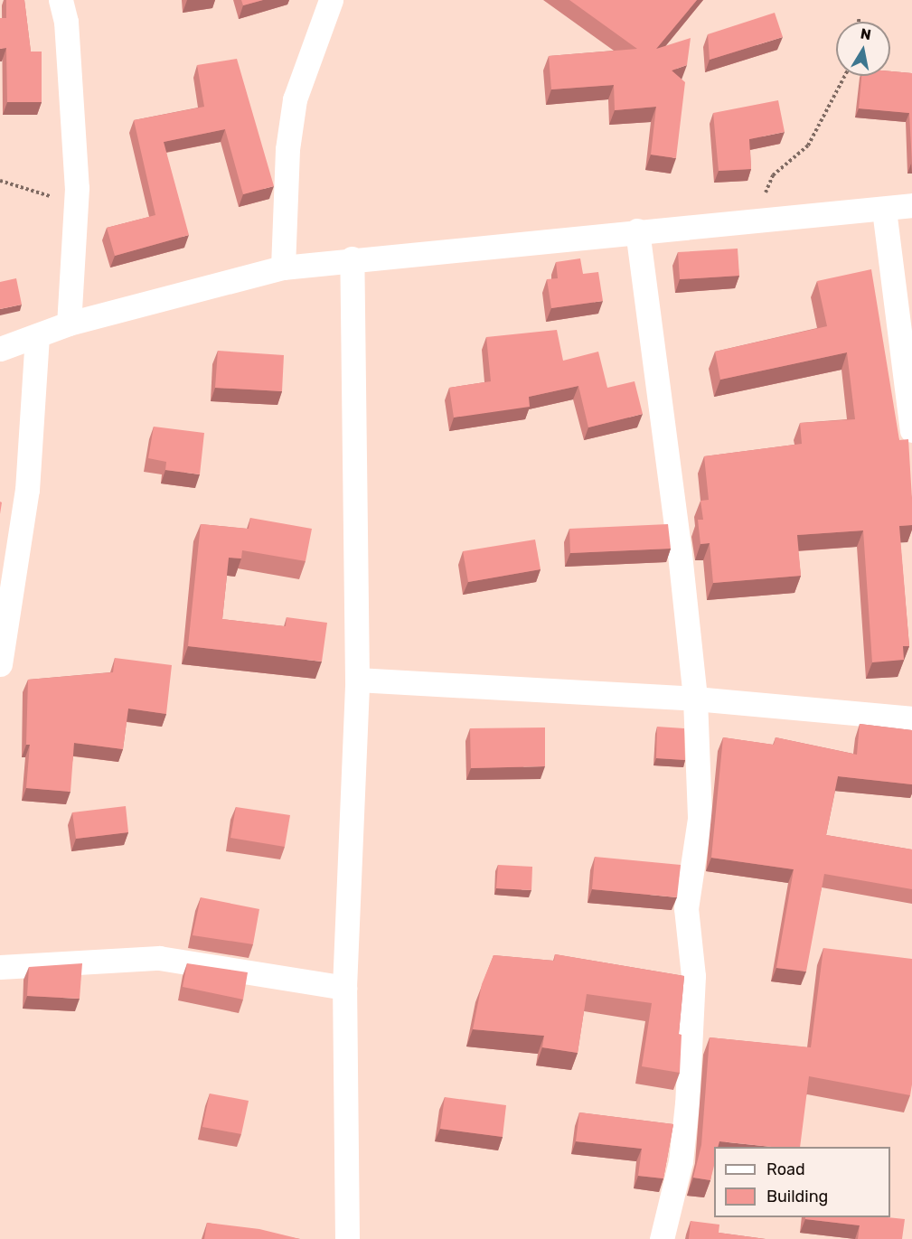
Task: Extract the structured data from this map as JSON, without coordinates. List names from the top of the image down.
{
  "legend": ["Road", "Building"],
  "north": "top"
}
